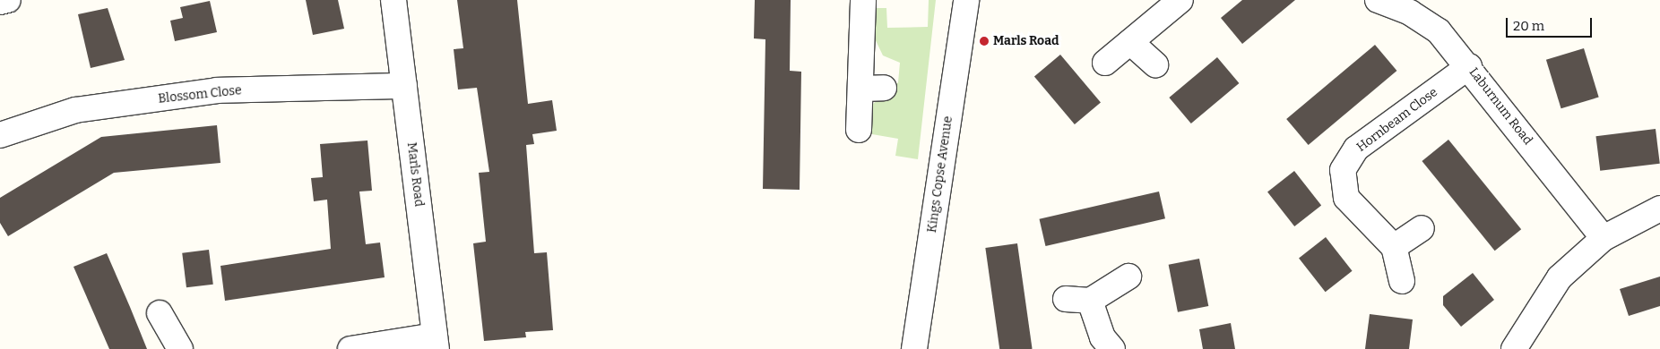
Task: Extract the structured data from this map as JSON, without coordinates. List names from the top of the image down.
{
  "streets": {
    "street": [
      "Blossom Close",
      "Laburnum Road",
      "Hornbeam Close",
      "Marls Road",
      "Kings Copse Avenue"
    ]
  },
  "crossings": [
    ["Blossom Close", "Marls Road"],
    ["Laburnum Road", "Hornbeam Close"]
  ],
  "places": ["Marls Road"],
  "scale_bar": "20 m"
}
